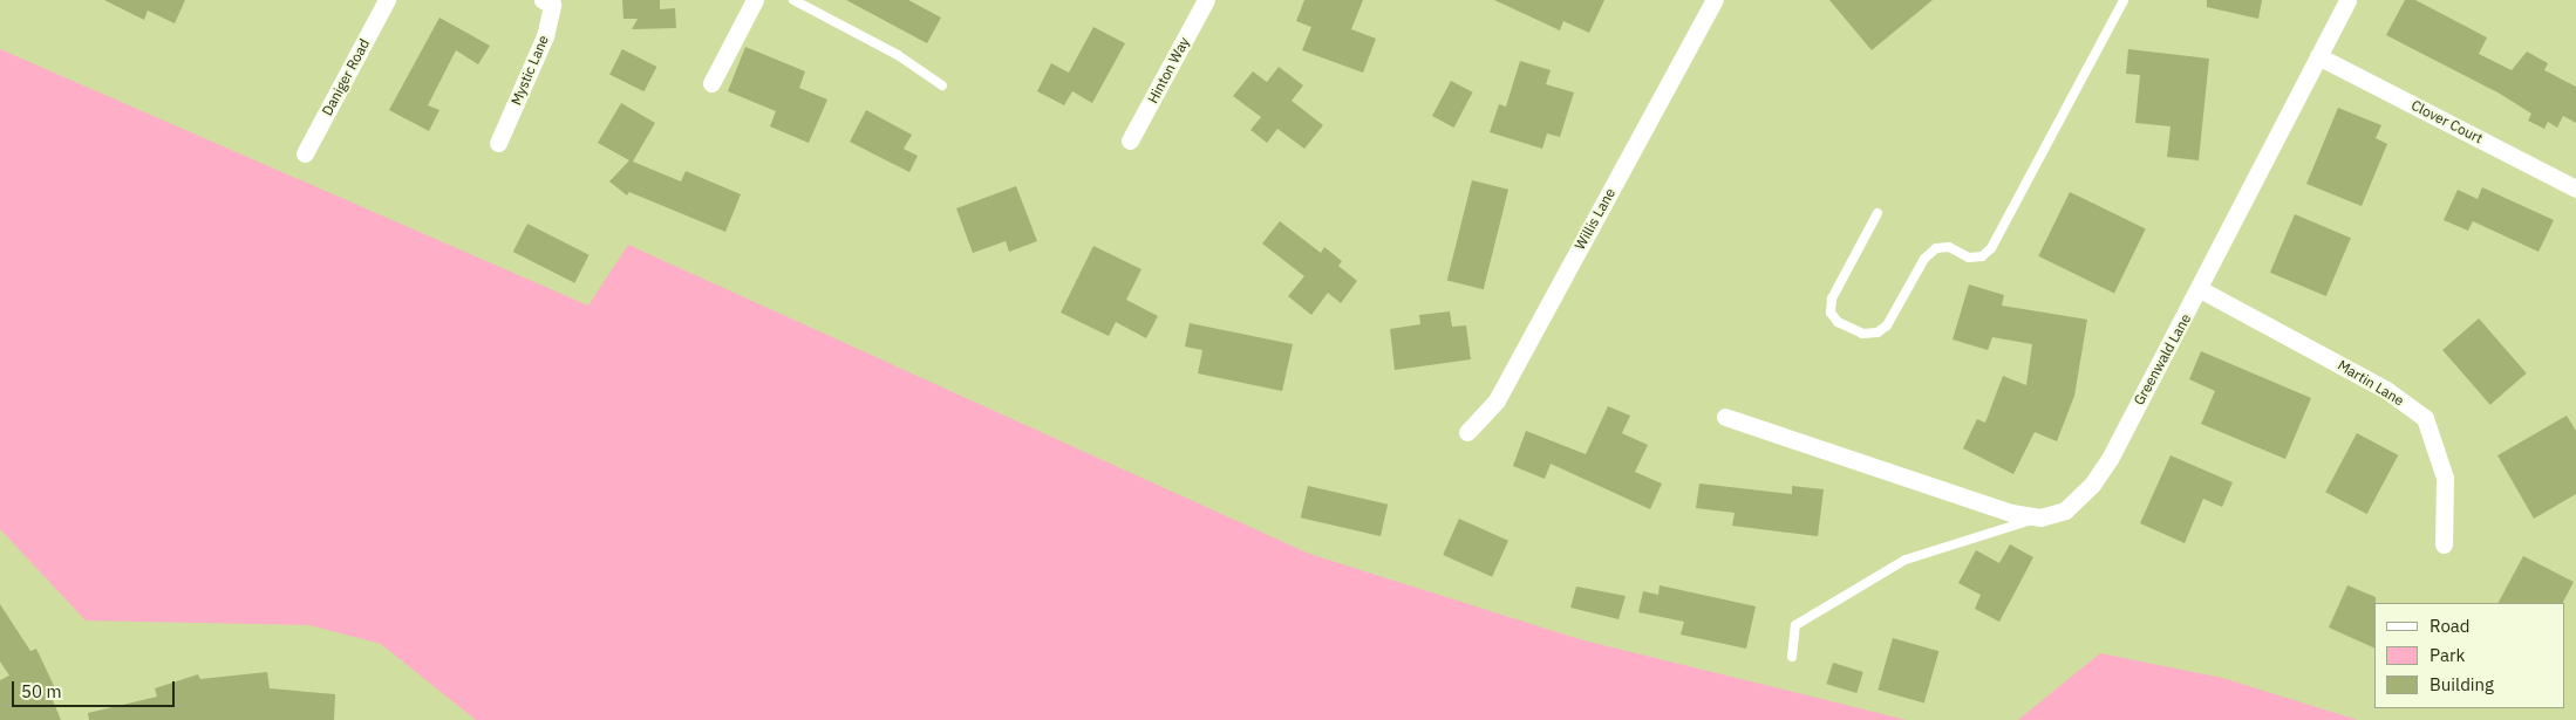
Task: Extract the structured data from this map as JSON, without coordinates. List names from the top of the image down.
{
  "streets": {
    "street": [
      "Mystic Lane",
      "Hinton Way",
      "Daniger Road",
      "Clover Court",
      "Willis Lane",
      "Greenwald Lane",
      "Martin Lane"
    ]
  },
  "crossings": [
    ["Clover Court", "Greenwald Lane"],
    ["Greenwald Lane", "Martin Lane"]
  ],
  "legend": ["Road", "Park", "Building"],
  "scale_bar": "50 m"
}
